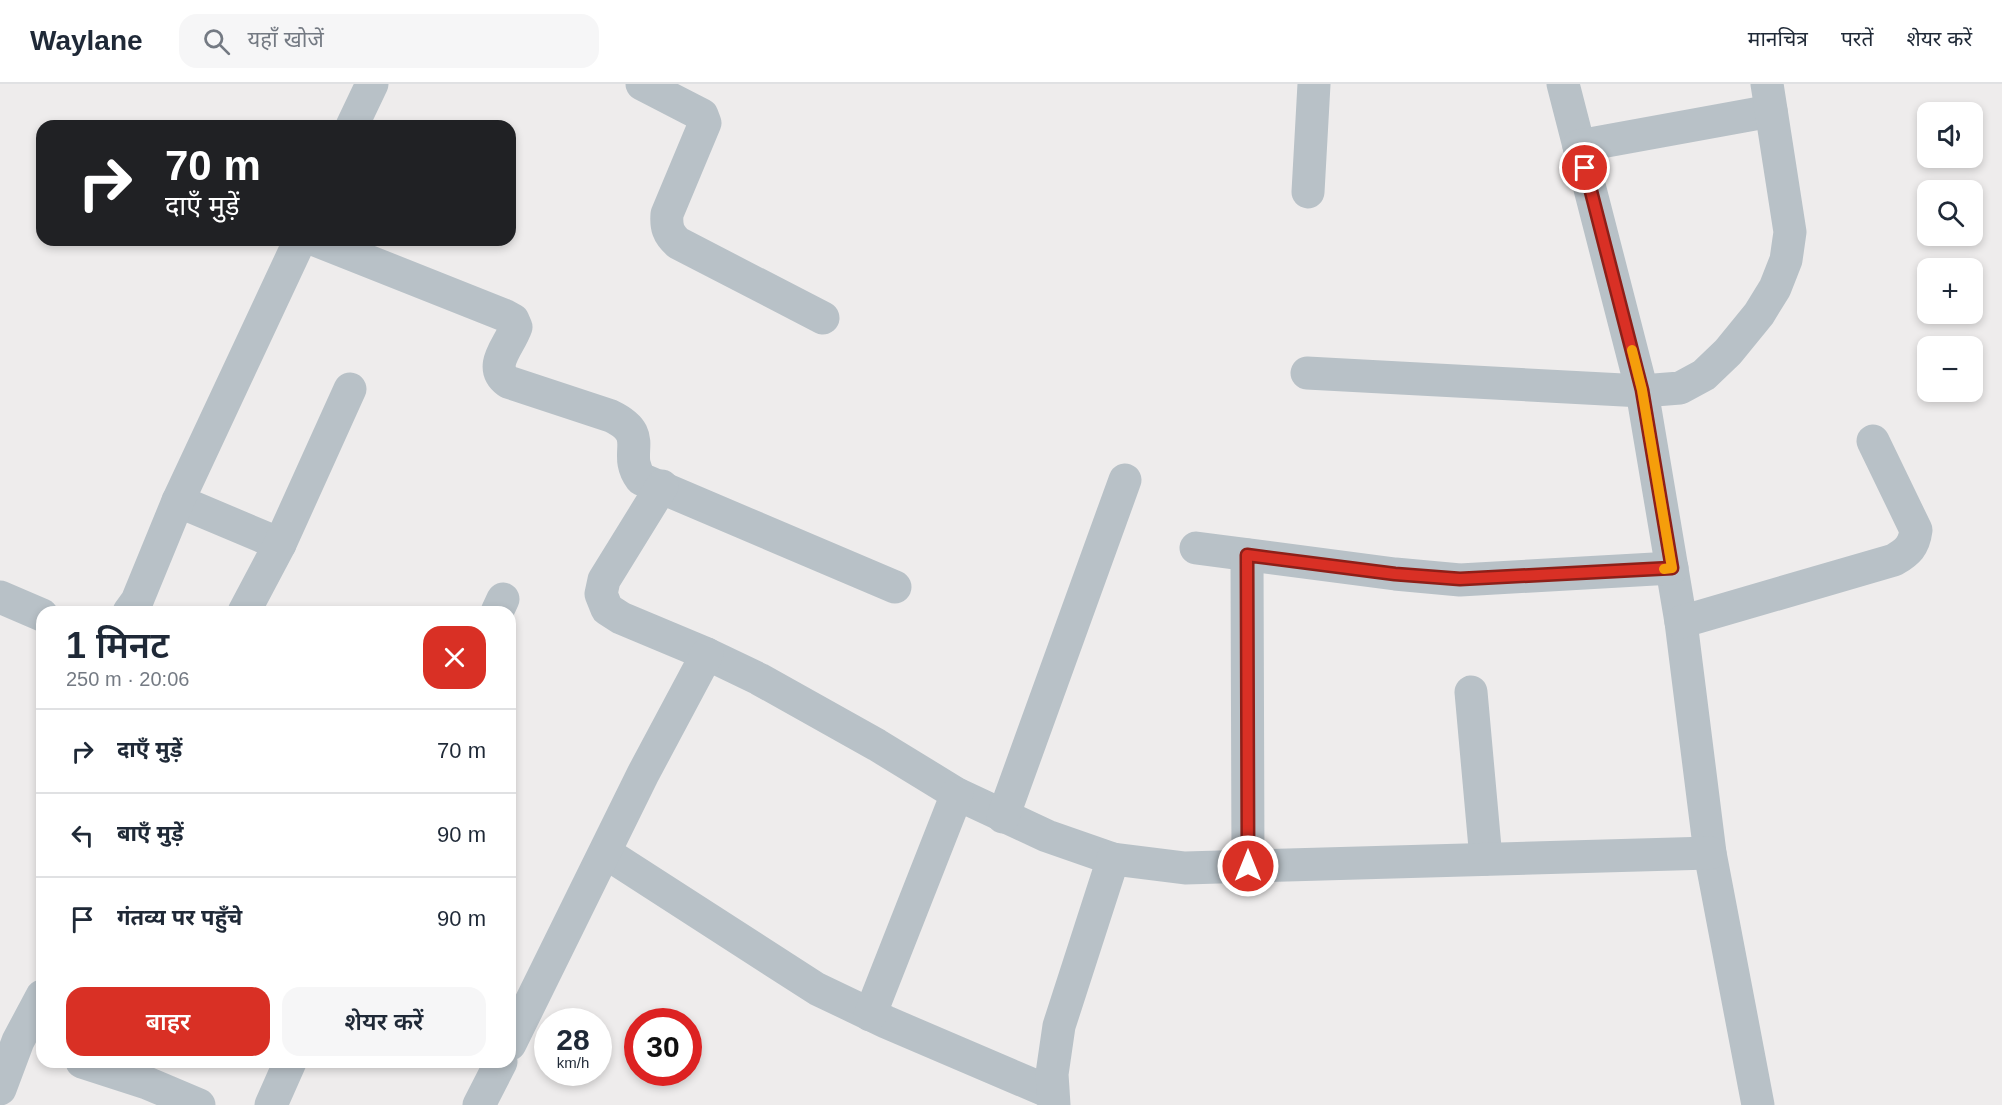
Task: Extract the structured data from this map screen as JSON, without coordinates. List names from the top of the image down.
{
  "page": {
    "header": "Waylane",
    "search": "यहाँ खोजें",
    "nav": ["मानचित्र", "परतें", "शेयर करें"],
    "map_buttons": ["+", "−"],
    "turn": ["70 m", "दाएँ मुड़ें"],
    "heading": ["1 मिनट", "250 m · 20:06"],
    "list": [
      {
        "name": "दाएँ मुड़ें",
        "value": "70 m"
      },
      {
        "name": "बाएँ मुड़ें",
        "value": "90 m"
      },
      {
        "name": "गंतव्य पर पहुँचे",
        "value": "90 m"
      }
    ],
    "buttons": ["बाहर", "शेयर करें"],
    "speed": "28 km/h",
    "limit": "30"
  }
}
